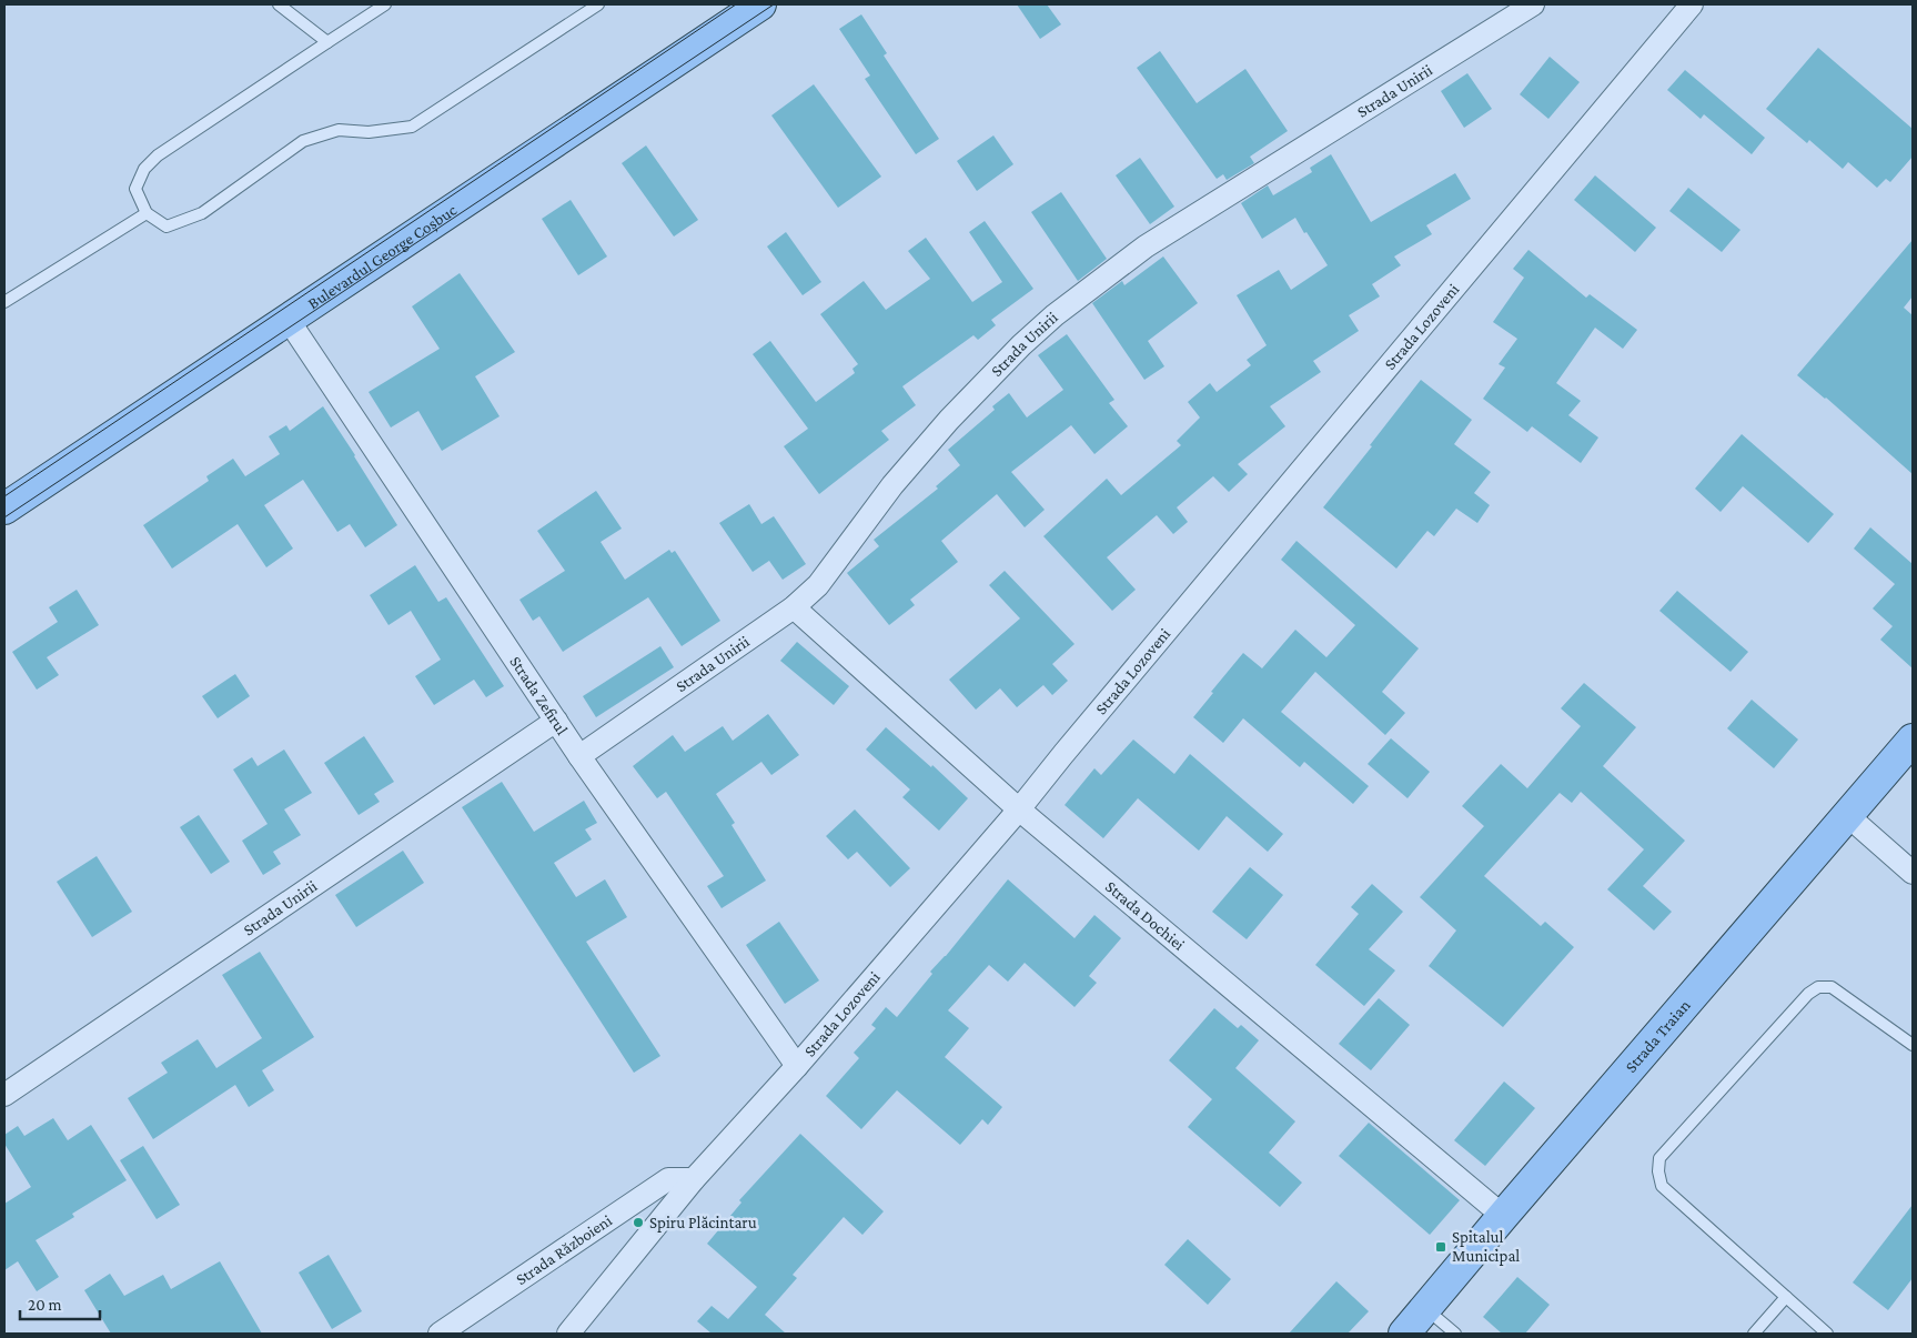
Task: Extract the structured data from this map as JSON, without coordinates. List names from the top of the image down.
{
  "streets": {
    "main road": ["Bulevardul George Coșbuc", "Strada Traian"],
    "street": [
      "Strada Unirii",
      "Strada Lozoveni",
      "Strada Zefirul",
      "Strada Dochiei",
      "Strada Războieni"
    ]
  },
  "crossings": [
    ["Strada Unirii", "Strada Zefirul"],
    ["Strada Unirii", "Strada Dochiei"],
    ["Bulevardul George Coșbuc", "Strada Zefirul"],
    ["Strada Lozoveni", "Strada Zefirul"],
    ["Strada Lozoveni", "Strada Dochiei"],
    ["Strada Lozoveni", "Strada Războieni"],
    ["Strada Dochiei", "Strada Traian"]
  ],
  "places": {
    "other": ["Spiru Plăcintaru"],
    "transit": ["Spitalul Municipal"]
  },
  "scale_bar": "20 m"
}
